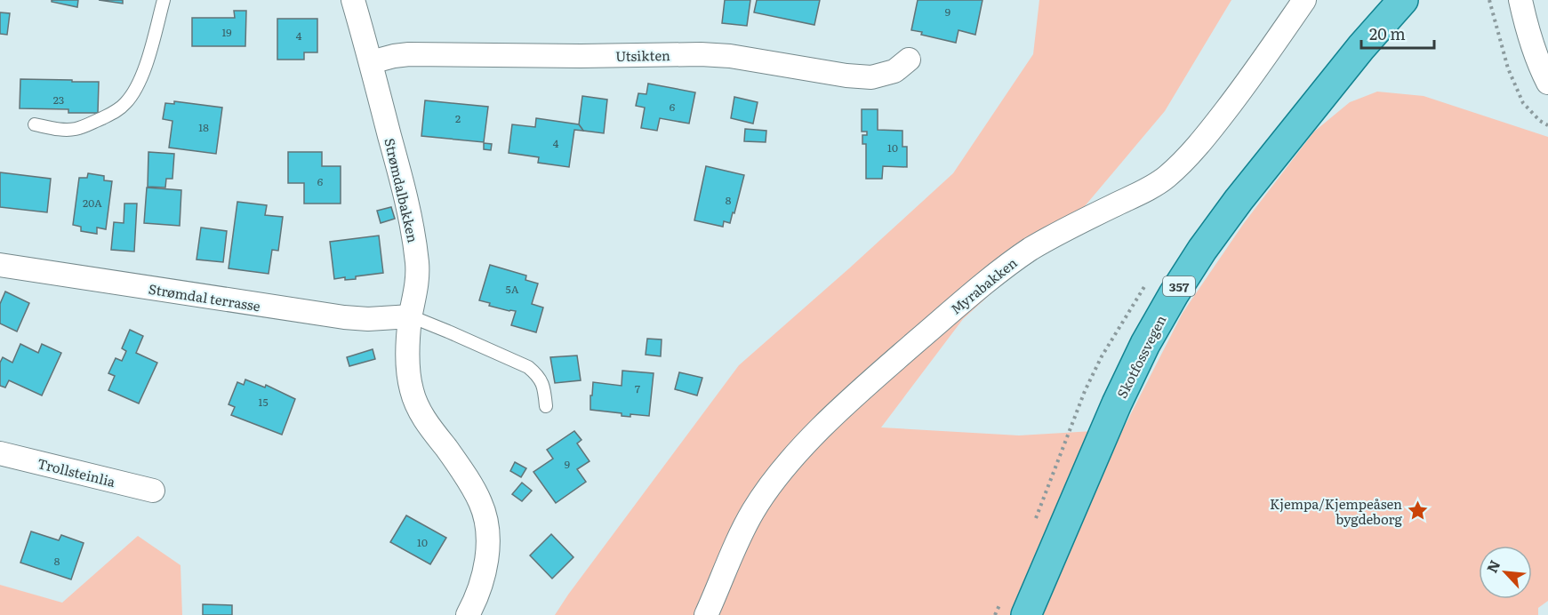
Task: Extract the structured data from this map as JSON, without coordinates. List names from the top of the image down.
{
  "streets": {
    "main road": ["357", "Skotfossvegen"],
    "street": [
      "Utsikten",
      "Strømdalbakken",
      "Myrabakken",
      "Strømdal terrasse",
      "Trollsteinlia"
    ]
  },
  "crossings": [
    ["Utsikten", "Strømdalbakken"],
    ["Strømdalbakken", "Strømdal terrasse"]
  ],
  "places": {
    "place": ["Kjempa/Kjempeåsen bygdeborg"]
  },
  "house_numbers": [
    "9",
    "19",
    "4",
    "23",
    "6",
    "2",
    "18",
    "4",
    "10",
    "6",
    "8",
    "20A",
    "5A",
    "7",
    "15",
    "9",
    "10",
    "8"
  ],
  "scale_bar": "20 m",
  "north": "top left"
}
